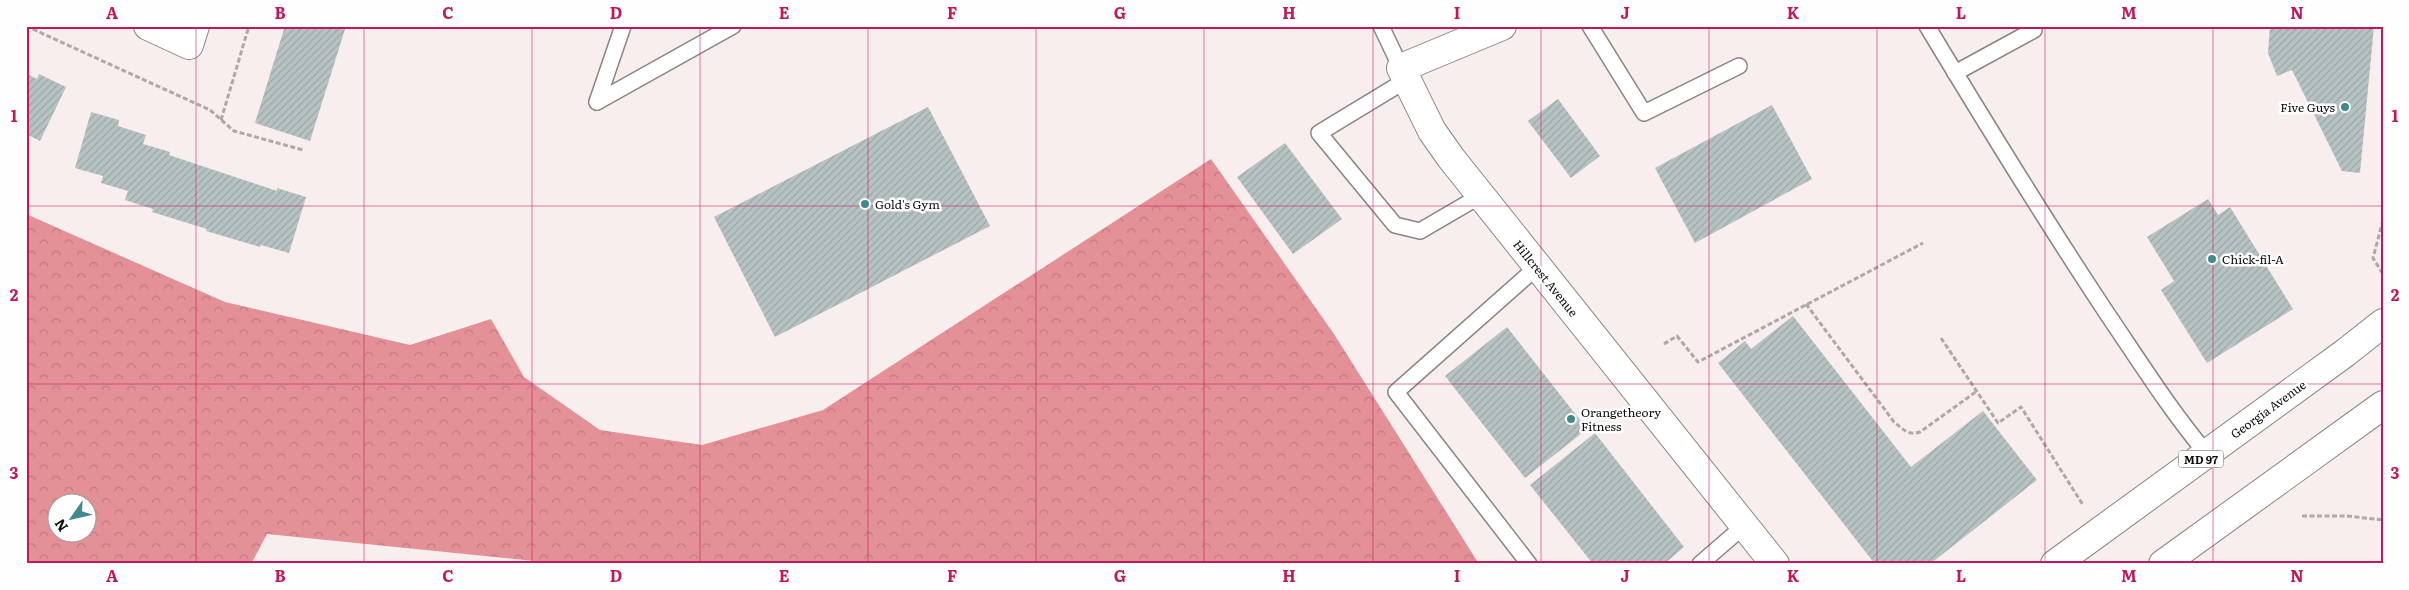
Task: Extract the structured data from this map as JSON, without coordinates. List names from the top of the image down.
{
  "streets": {
    "street": ["Hillcrest Avenue", "Georgia Avenue", "MD 97"]
  },
  "places": [
    "Five Guys",
    "Gold's Gym",
    "Chick-fil-A",
    "Orangetheory Fitness"
  ],
  "north": "bottom left",
  "grid": {
    "columns": [
      "A",
      "B",
      "C",
      "D",
      "E",
      "F",
      "G",
      "H",
      "I",
      "J",
      "K",
      "L",
      "M",
      "N"
    ],
    "rows": ["1", "2", "3"]
  }
}
